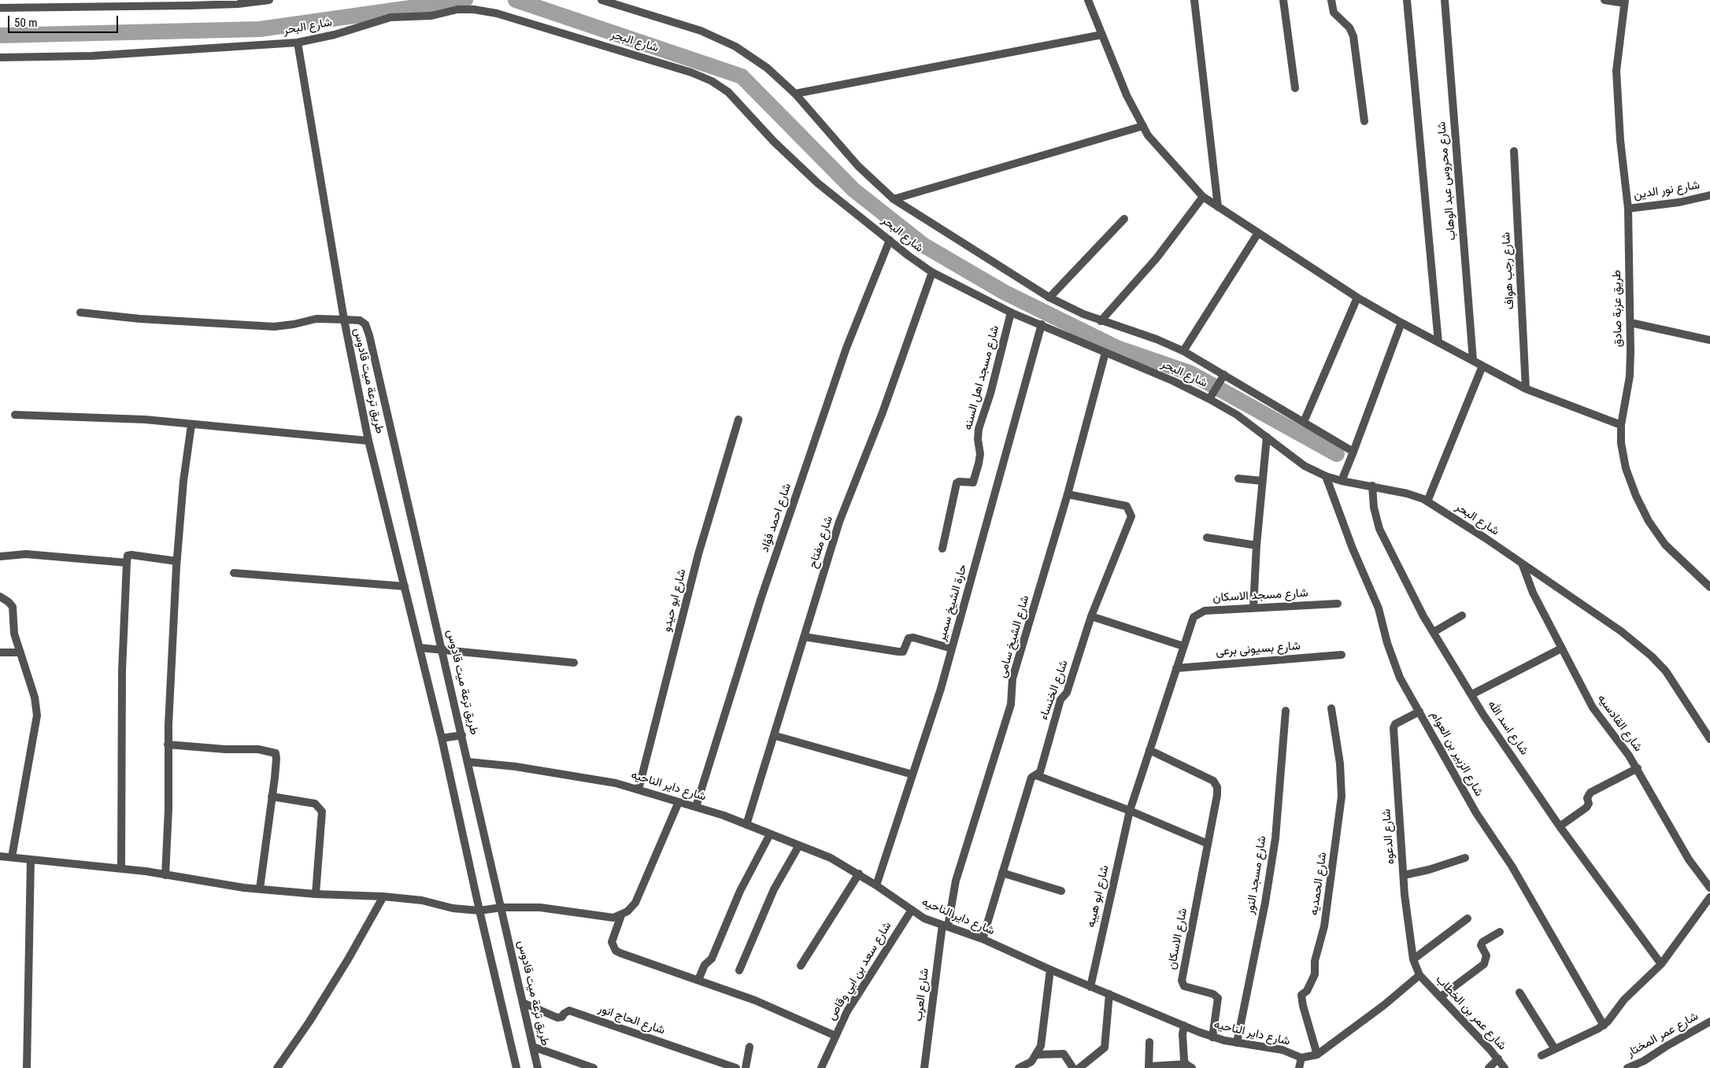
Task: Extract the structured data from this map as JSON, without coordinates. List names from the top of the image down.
{
  "streets": {
    "street": [
      "شارع البحر",
      "شارع محروس عبد الوهاب",
      "شارع نور الدين",
      "شارع رجب هواف",
      "طريق عزبة صادق",
      "شارع مسجد اهل السنه",
      "طريق ترعة ميت قادوس",
      "شارع احمد فؤاد",
      "شارع مفتاح",
      "شارع مسجد الاسكان",
      "شارع ابو حيدو",
      "حارة الشيخ سمير",
      "شارع الشيخ سامى",
      "شارع بسيونى برعى",
      "شارع الخنساء",
      "شارع القادسيه",
      "شارع اسد الله",
      "شارع الزبير بن العوام",
      "شارع داير الناحيه",
      "شارع الدعوه",
      "شارع مسجد النور",
      "شارع الحمديه",
      "شارع ابو هيبه",
      "شارع الاسكان",
      "شارع سعد بن ابي وقاص",
      "شارع العرب",
      "شارع عمر بن الخطاب",
      "شارع الحاج انور",
      "شارع عمر المختار"
    ]
  },
  "crossings": [
    ["شارع البحر", "شارع مسجد اهل السنه"],
    ["شارع البحر", "طريق ترعة ميت قادوس"],
    ["شارع البحر", "شارع احمد فؤاد"],
    ["شارع البحر", "شارع مفتاح"],
    ["شارع البحر", "حارة الشيخ سمير"],
    ["شارع البحر", "شارع الشيخ سامى"],
    ["شارع البحر", "شارع القادسيه"],
    ["شارع البحر", "شارع اسد الله"],
    ["شارع البحر", "شارع الزبير بن العوام"],
    ["شارع نور الدين", "طريق عزبة صادق"],
    ["طريق ترعة ميت قادوس", "شارع داير الناحيه"],
    ["طريق ترعة ميت قادوس", "شارع الحاج انور"],
    ["شارع احمد فؤاد", "شارع داير الناحيه"],
    ["شارع مفتاح", "شارع داير الناحيه"],
    ["شارع ابو حيدو", "شارع داير الناحيه"],
    ["حارة الشيخ سمير", "شارع داير الناحيه"],
    ["شارع الشيخ سامى", "شارع الخنساء"],
    ["شارع الشيخ سامى", "شارع داير الناحيه"],
    ["شارع الشيخ سامى", "شارع العرب"],
    ["شارع الخنساء", "شارع داير الناحيه"],
    ["شارع الزبير بن العوام", "شارع الدعوه"],
    ["شارع داير الناحيه", "شارع الدعوه"],
    ["شارع داير الناحيه", "شارع مسجد النور"],
    ["شارع داير الناحيه", "شارع الحمديه"],
    ["شارع داير الناحيه", "شارع ابو هيبه"],
    ["شارع داير الناحيه", "شارع الاسكان"],
    ["شارع داير الناحيه", "شارع سعد بن ابي وقاص"],
    ["شارع داير الناحيه", "شارع العرب"],
    ["شارع داير الناحيه", "شارع عمر بن الخطاب"],
    ["شارع الدعوه", "شارع عمر بن الخطاب"]
  ],
  "scale_bar": "50 m"
}
